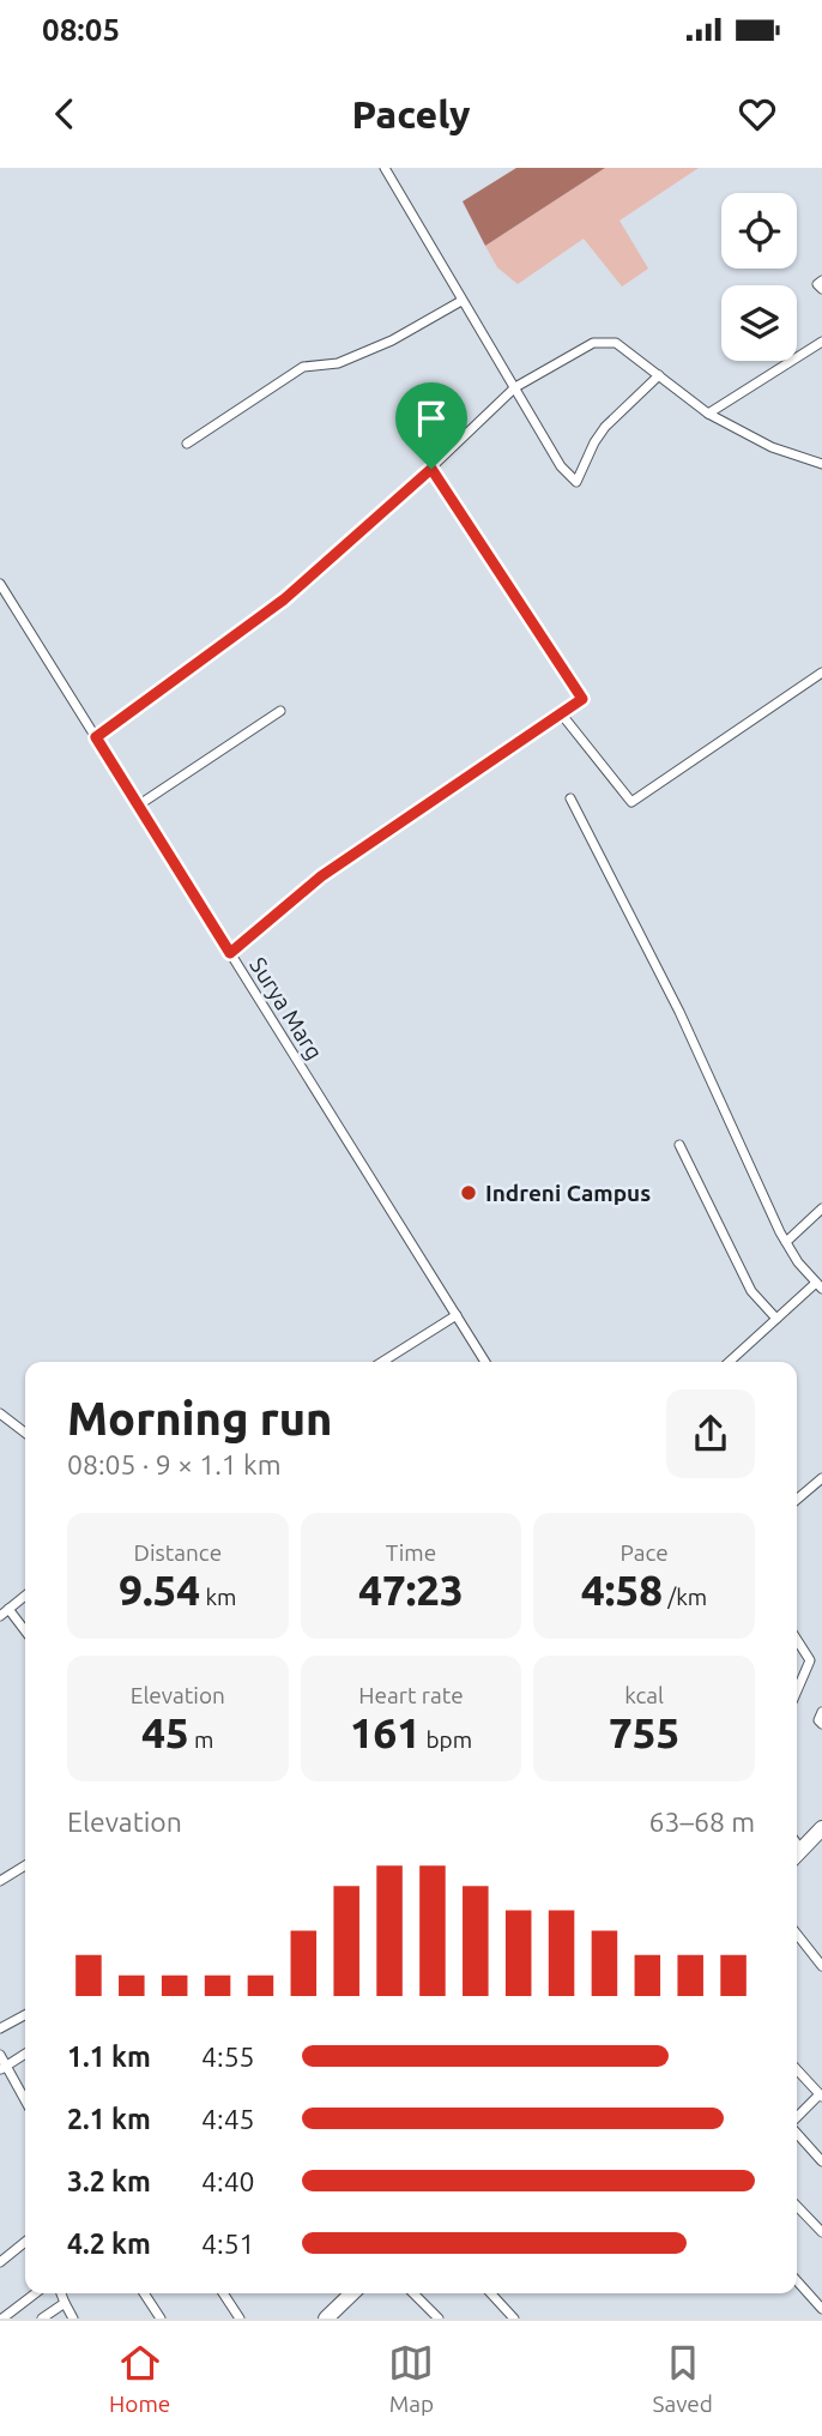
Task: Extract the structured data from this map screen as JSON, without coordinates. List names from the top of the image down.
{
  "streets": {
    "street": ["Surya Marg"]
  },
  "places": ["Indreni Campus"],
  "page": {
    "status": "08:05",
    "header": "Pacely",
    "heading": ["Morning run", "08:05 · 9 × 1.1 km"],
    "stats": [
      ["Distance", "9.54 km"],
      ["Time", "47:23"],
      ["Pace", "4:58 /km"],
      ["Elevation", "45 m"],
      ["Heart rate", "161 bpm"],
      ["kcal", "755"]
    ],
    "chart": ["Elevation", "63–68 m"],
    "list": [
      {
        "name": "1.1 km",
        "note": "4:55"
      },
      {
        "name": "2.1 km",
        "note": "4:45"
      },
      {
        "name": "3.2 km",
        "note": "4:40"
      },
      {
        "name": "4.2 km",
        "note": "4:51"
      }
    ],
    "tabs": ["Home", "Map", "Saved"]
  }
}
